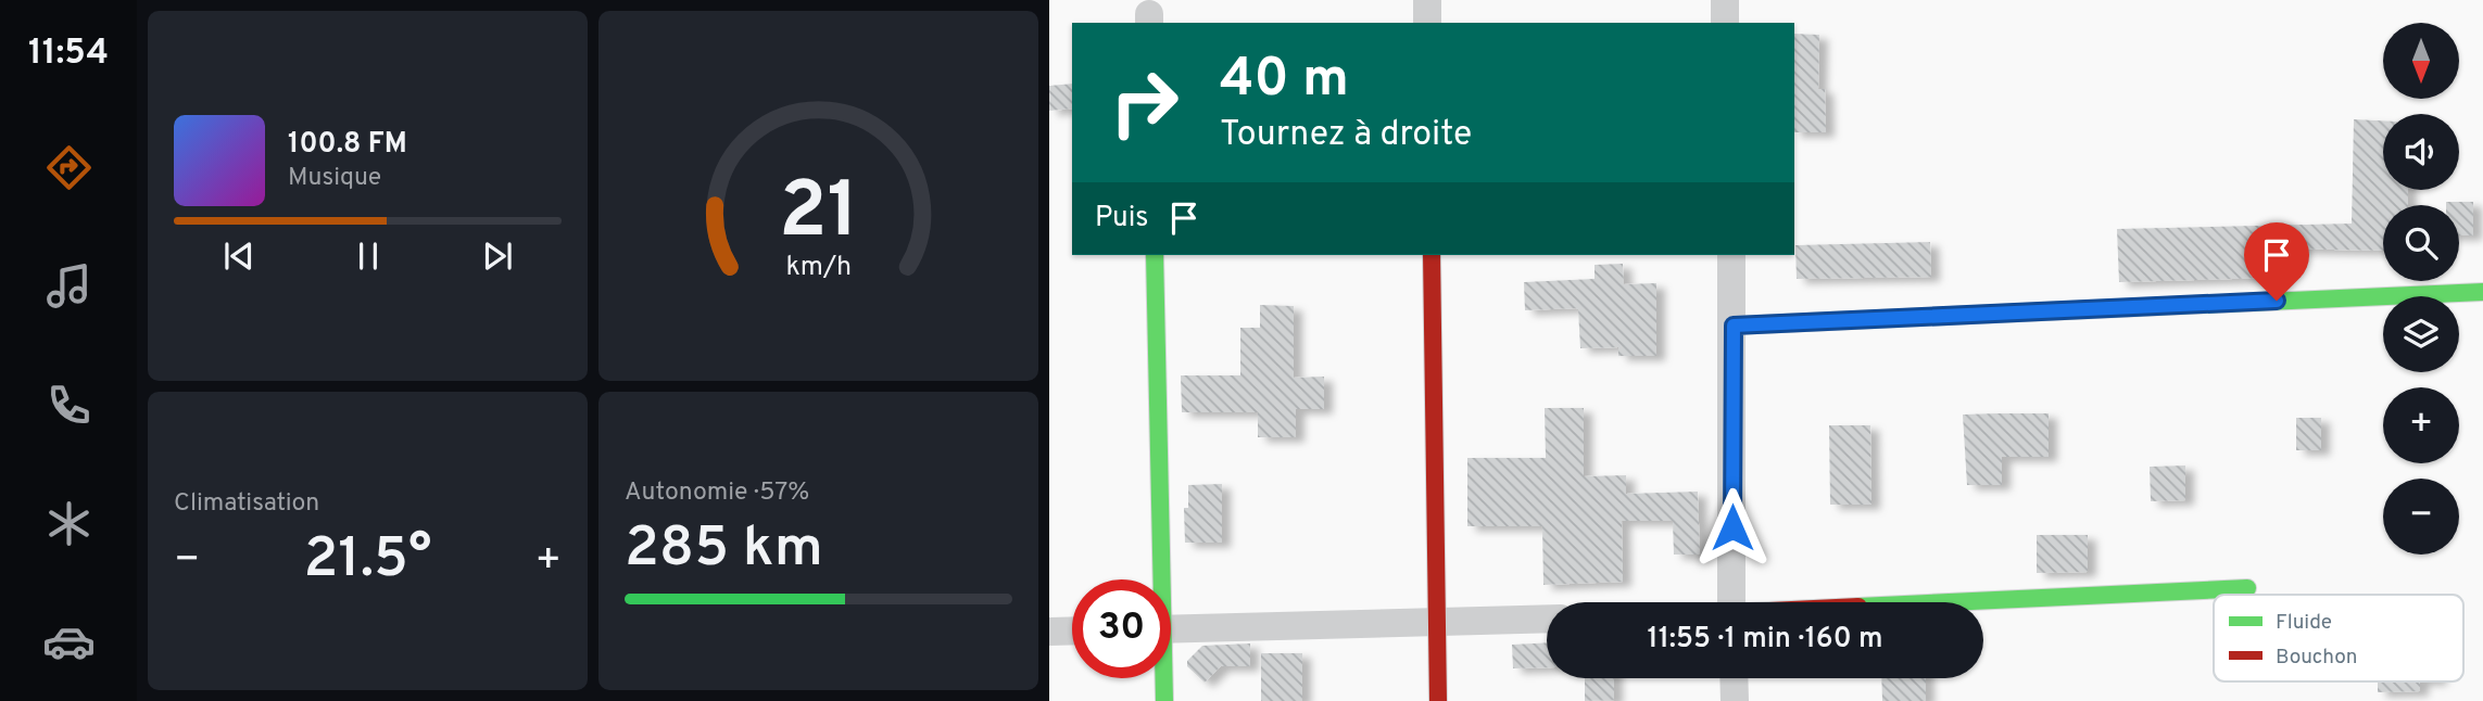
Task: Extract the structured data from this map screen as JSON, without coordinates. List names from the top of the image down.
{
  "legend": ["Fluide", "Bouchon"],
  "north": "bottom",
  "page": {
    "tabs": "11:54",
    "map_buttons": ["+", "−"],
    "turn": ["40 m", "Tournez à droite"],
    "song": ["100.8 FM", "Musique"],
    "then": "Puis",
    "tile": [
      "Climatisation",
      ["Autonomie · 57%", "285 km"]
    ],
    "heat": ["−", "21.5°", "+"],
    "limit": "30",
    "trip": "11:55 · 1 min · 160 m",
    "gauge": ["21", "km/h"]
  }
}
